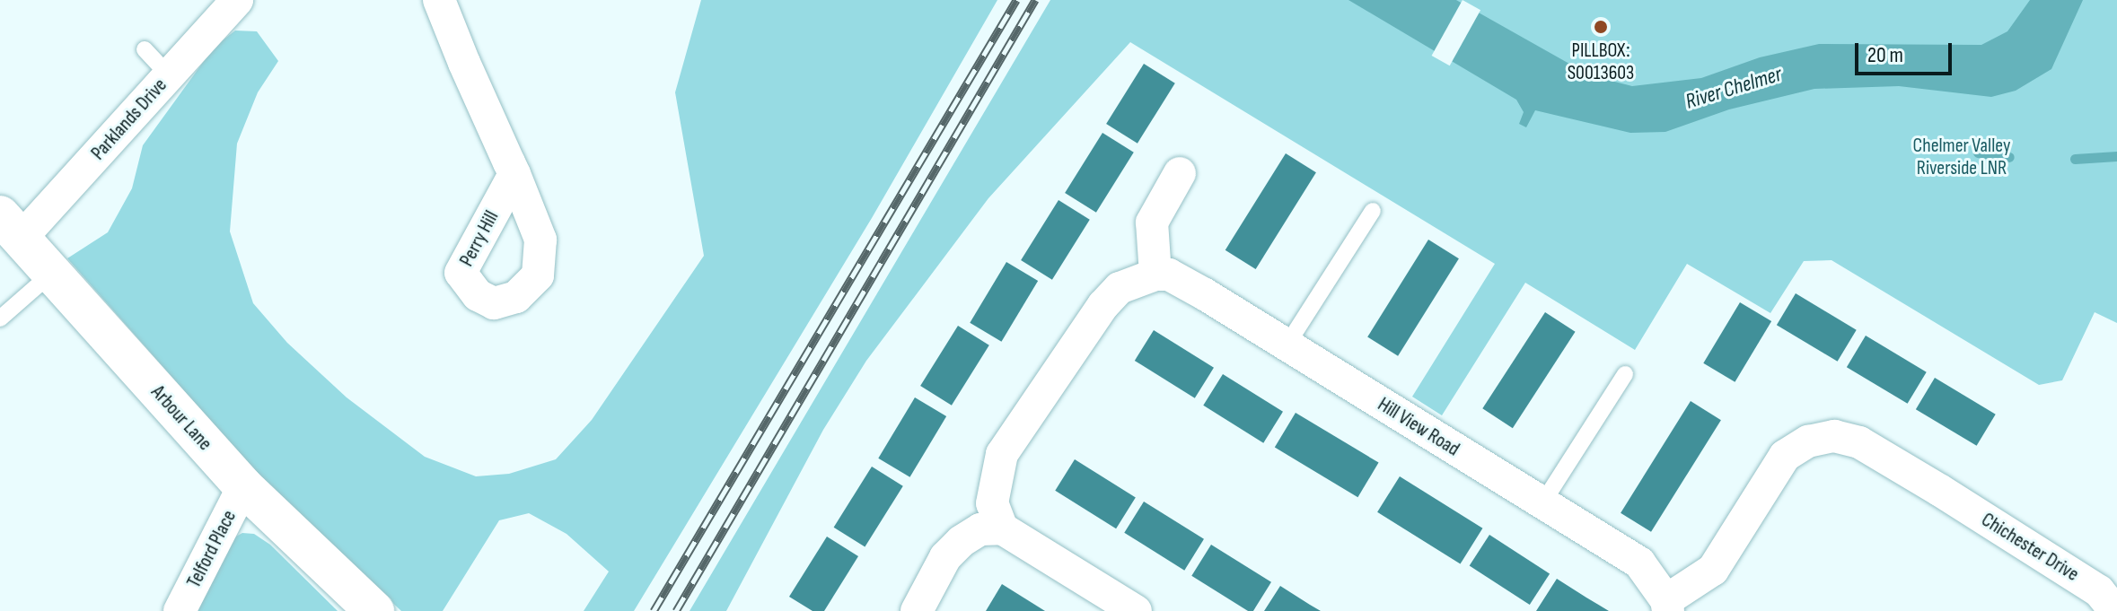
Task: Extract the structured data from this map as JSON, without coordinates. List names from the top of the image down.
{
  "streets": {
    "street": [
      "Parklands Drive",
      "Arbour Lane",
      "Hill View Road",
      "Chichester Drive",
      "Telford Place"
    ]
  },
  "crossings": [
    ["Parklands Drive", "Arbour Lane"],
    ["Arbour Lane", "Telford Place"],
    ["Hill View Road", "Chichester Drive"]
  ],
  "water": ["River Chelmer"],
  "parks": ["Chelmer Valley Riverside LNR"],
  "places": ["PILLBOX: S0013603"],
  "scale_bar": "20 m"
}
